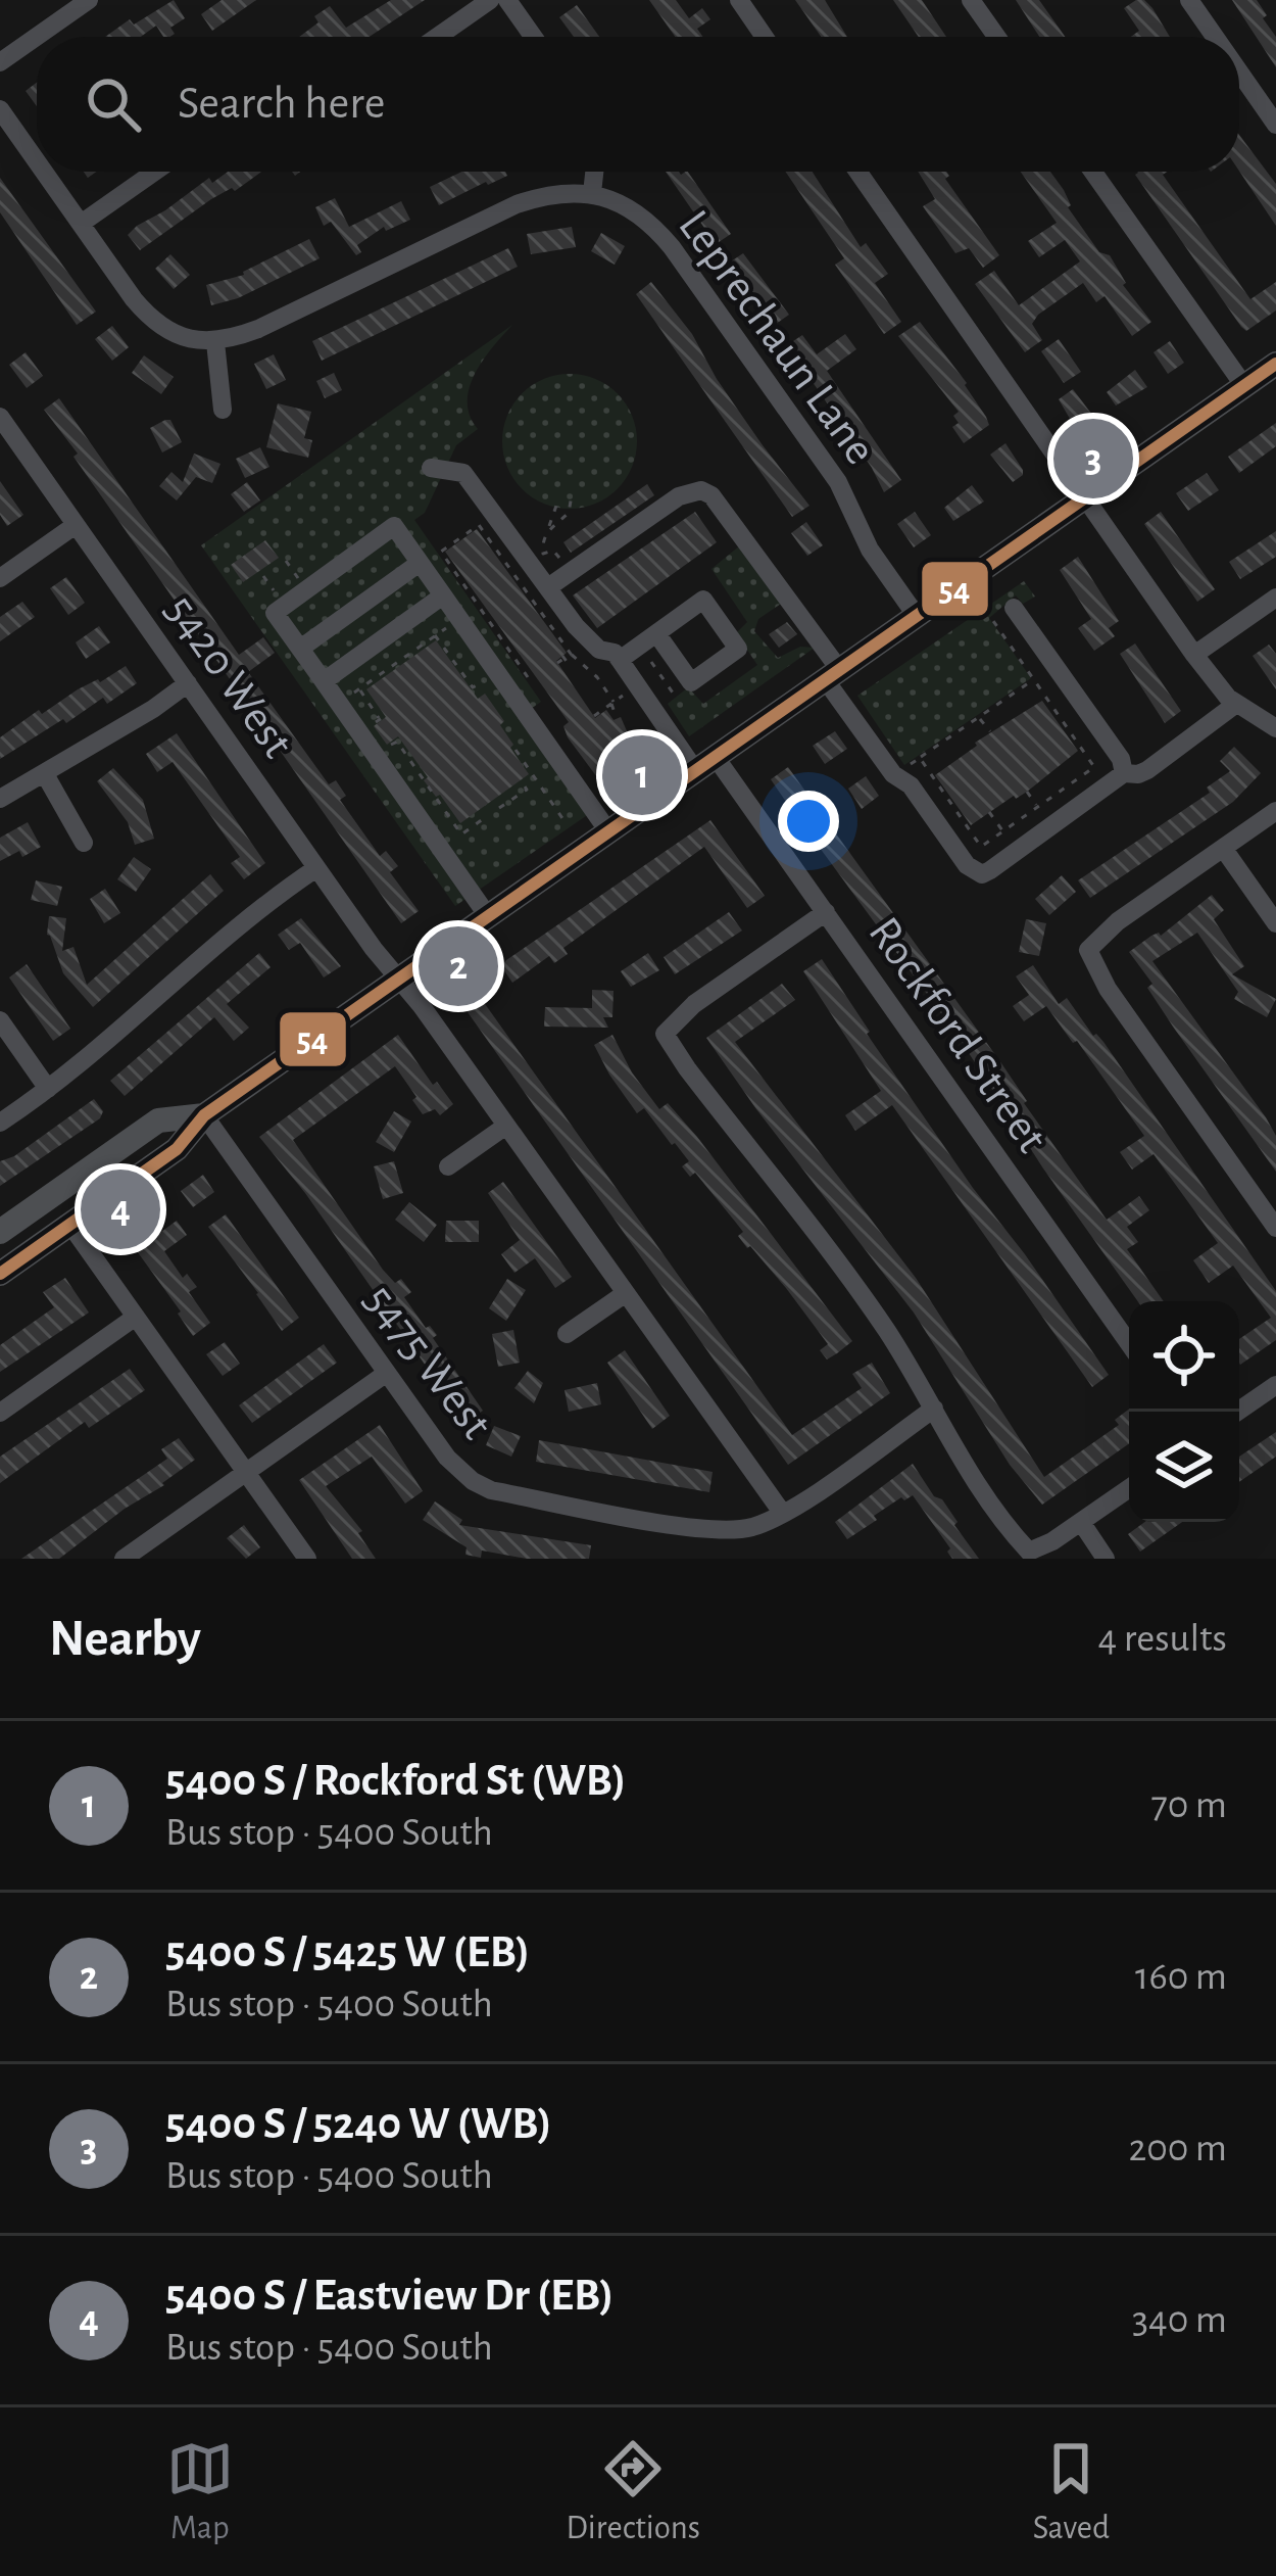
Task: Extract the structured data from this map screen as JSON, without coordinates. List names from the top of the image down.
{
  "streets": {
    "street": [
      "Leprechaun Lane",
      "5420 West",
      "Rockford Street",
      "5475 West"
    ]
  },
  "crossings": [
    ["5420 West", "5475 West"]
  ],
  "lines": ["transit line 54"],
  "page": {
    "search": "Search here",
    "pins": [
      "3",
      "1",
      "2",
      "4"
    ],
    "heading": ["Nearby", "4 results"],
    "list": [
      {
        "mark": "1",
        "name": "5400 S / Rockford St (WB)",
        "note": "Bus stop · 5400 South",
        "value": "70 m"
      },
      {
        "mark": "2",
        "name": "5400 S / 5425 W (EB)",
        "note": "Bus stop · 5400 South",
        "value": "160 m"
      },
      {
        "mark": "3",
        "name": "5400 S / 5240 W (WB)",
        "note": "Bus stop · 5400 South",
        "value": "200 m"
      },
      {
        "mark": "4",
        "name": "5400 S / Eastview Dr (EB)",
        "note": "Bus stop · 5400 South",
        "value": "340 m"
      }
    ],
    "nav": ["Map", "Directions", "Saved"]
  }
}
